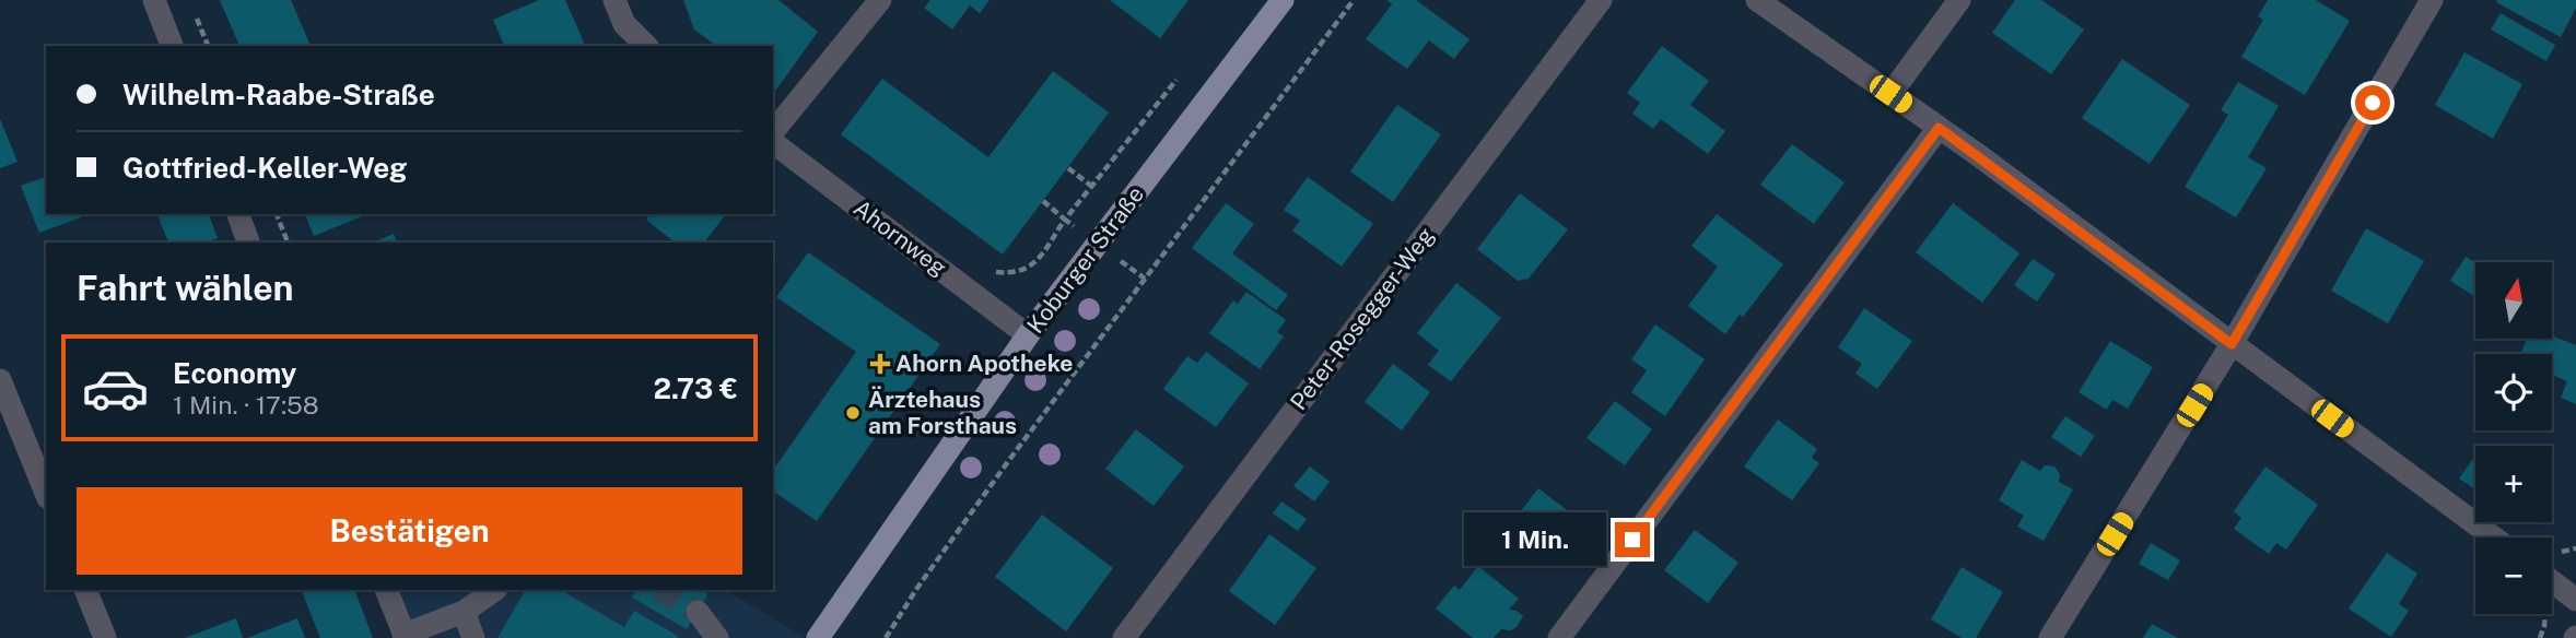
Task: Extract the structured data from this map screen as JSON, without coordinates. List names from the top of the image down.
{
  "streets": {
    "main road": ["Koburger Straße"],
    "street": ["Ahornweg", "Peter-Rosegger-Weg"]
  },
  "crossings": [
    ["Ahornweg", "Koburger Straße"]
  ],
  "places": {
    "health": ["Ahorn Apotheke"],
    "other": ["Ärztehaus am Forsthaus"]
  },
  "north": "top",
  "page": {
    "banner": ["Wilhelm-Raabe-Straße", "Gottfried-Keller-Weg"],
    "heading": "Fahrt wählen",
    "map_buttons": ["+", "−"],
    "list": [
      {
        "name": "Economy",
        "note": "1 Min. · 17:58",
        "value": "2.73 €"
      }
    ],
    "buttons": "Bestätigen",
    "bubble": "1 Min."
  }
}
